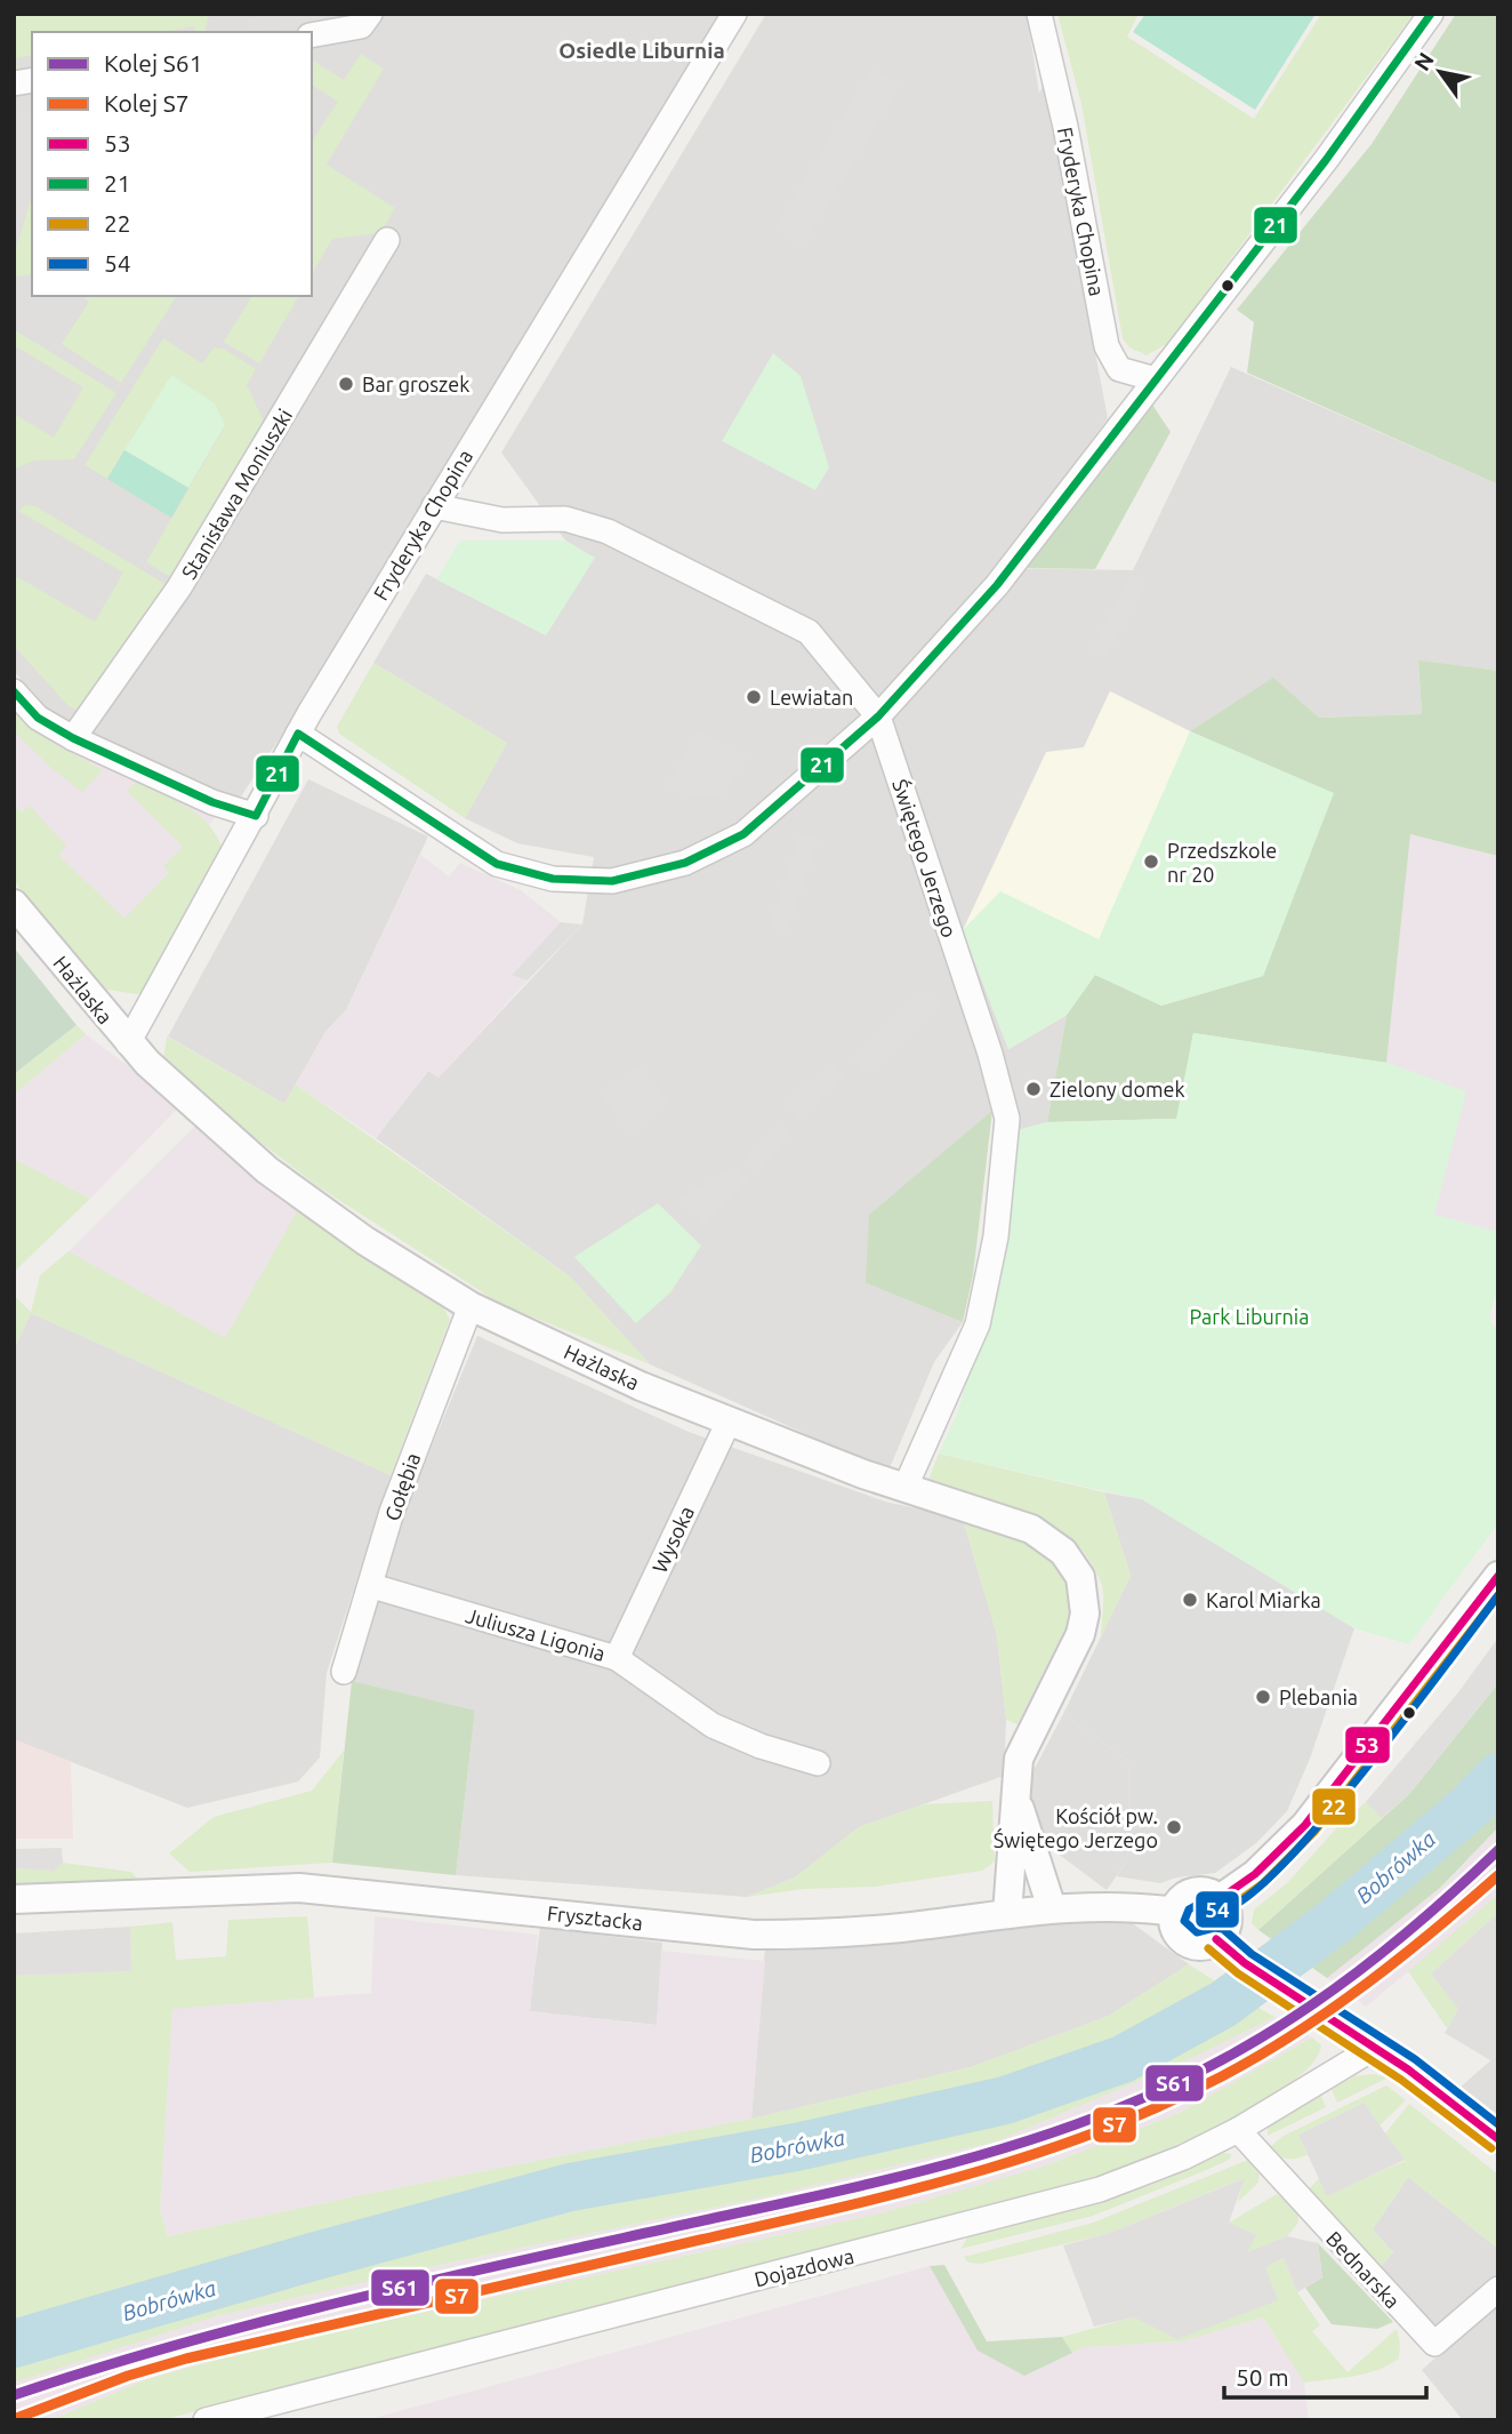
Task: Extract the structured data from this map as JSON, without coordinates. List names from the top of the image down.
{
  "streets": {
    "street": [
      "Fryderyka Chopina",
      "Stanisława Moniuszki",
      "Świętego Jerzego",
      "Hażlaska",
      "Gołębia",
      "Wysoka",
      "Juliusza Ligonia",
      "Frysztacka",
      "Dojazdowa",
      "Bednarska"
    ]
  },
  "crossings": [
    ["Fryderyka Chopina", "Świętego Jerzego"],
    ["Fryderyka Chopina", "Hażlaska"],
    ["Świętego Jerzego", "Hażlaska"],
    ["Hażlaska", "Gołębia"],
    ["Hażlaska", "Wysoka"],
    ["Hażlaska", "Frysztacka"],
    ["Gołębia", "Juliusza Ligonia"],
    ["Wysoka", "Juliusza Ligonia"],
    ["Dojazdowa", "Bednarska"]
  ],
  "districts": ["Osiedle Liburnia"],
  "water": ["Bobrówka"],
  "parks": ["Park Liburnia"],
  "places": [
    "Bar groszek",
    "Lewiatan",
    "Przedszkole nr 20",
    "Zielony domek",
    "Karol Miarka",
    "Plebania",
    "Kościół pw. Świętego Jerzego"
  ],
  "lines": [
    "transit line 21",
    "transit line 53",
    "transit line 22",
    "transit line 54",
    "rail line S61",
    "rail line S7"
  ],
  "legend": [
    "Kolej S61",
    "Kolej S7",
    "53",
    "21",
    "22",
    "54"
  ],
  "scale_bar": "50 m",
  "north": "top left"
}
